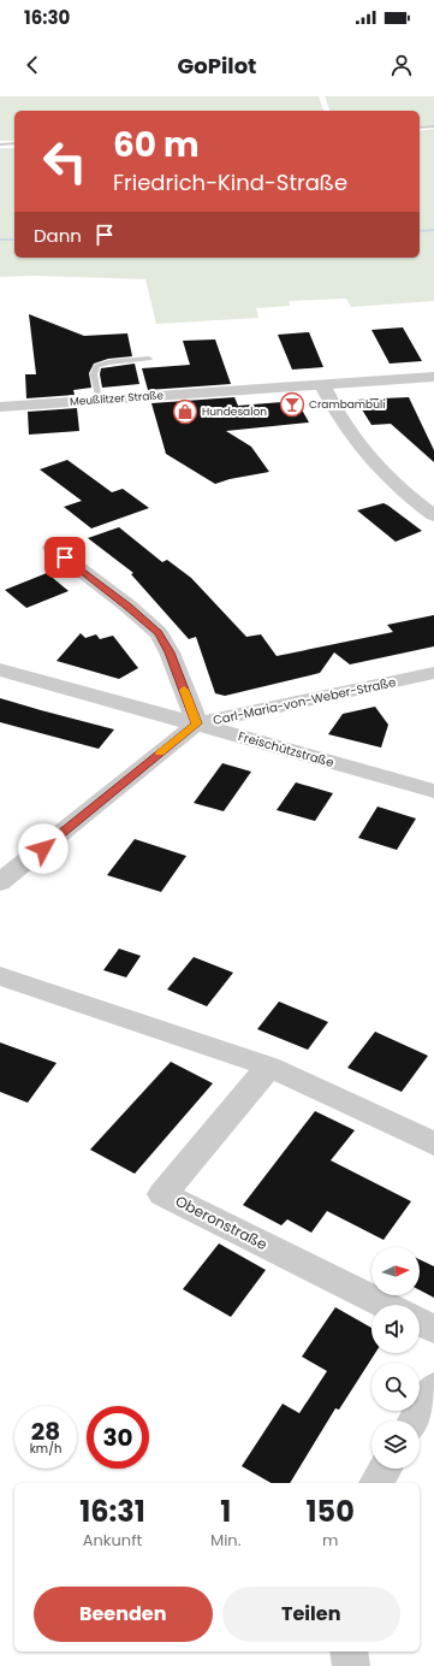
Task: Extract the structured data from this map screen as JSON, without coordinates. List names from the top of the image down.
{
  "streets": {
    "street": [
      "Meußlitzer Straße",
      "Carl-Maria-von-Weber-Straße",
      "Freischützstraße",
      "Oberonstraße"
    ]
  },
  "crossings": [
    ["Carl-Maria-von-Weber-Straße", "Freischützstraße"]
  ],
  "places": {
    "bar": ["Crambambuli"],
    "shop": ["Hundesalon"]
  },
  "north": "right",
  "page": {
    "status": "16:30",
    "header": "GoPilot",
    "turn": ["60 m", "Friedrich-Kind-Straße"],
    "then": "Dann",
    "speed": "28 km/h",
    "limit": "30",
    "eta": [
      "16:31",
      "Ankunft",
      "1",
      "Min.",
      "150",
      "m"
    ],
    "buttons": ["Beenden", "Teilen"]
  }
}
